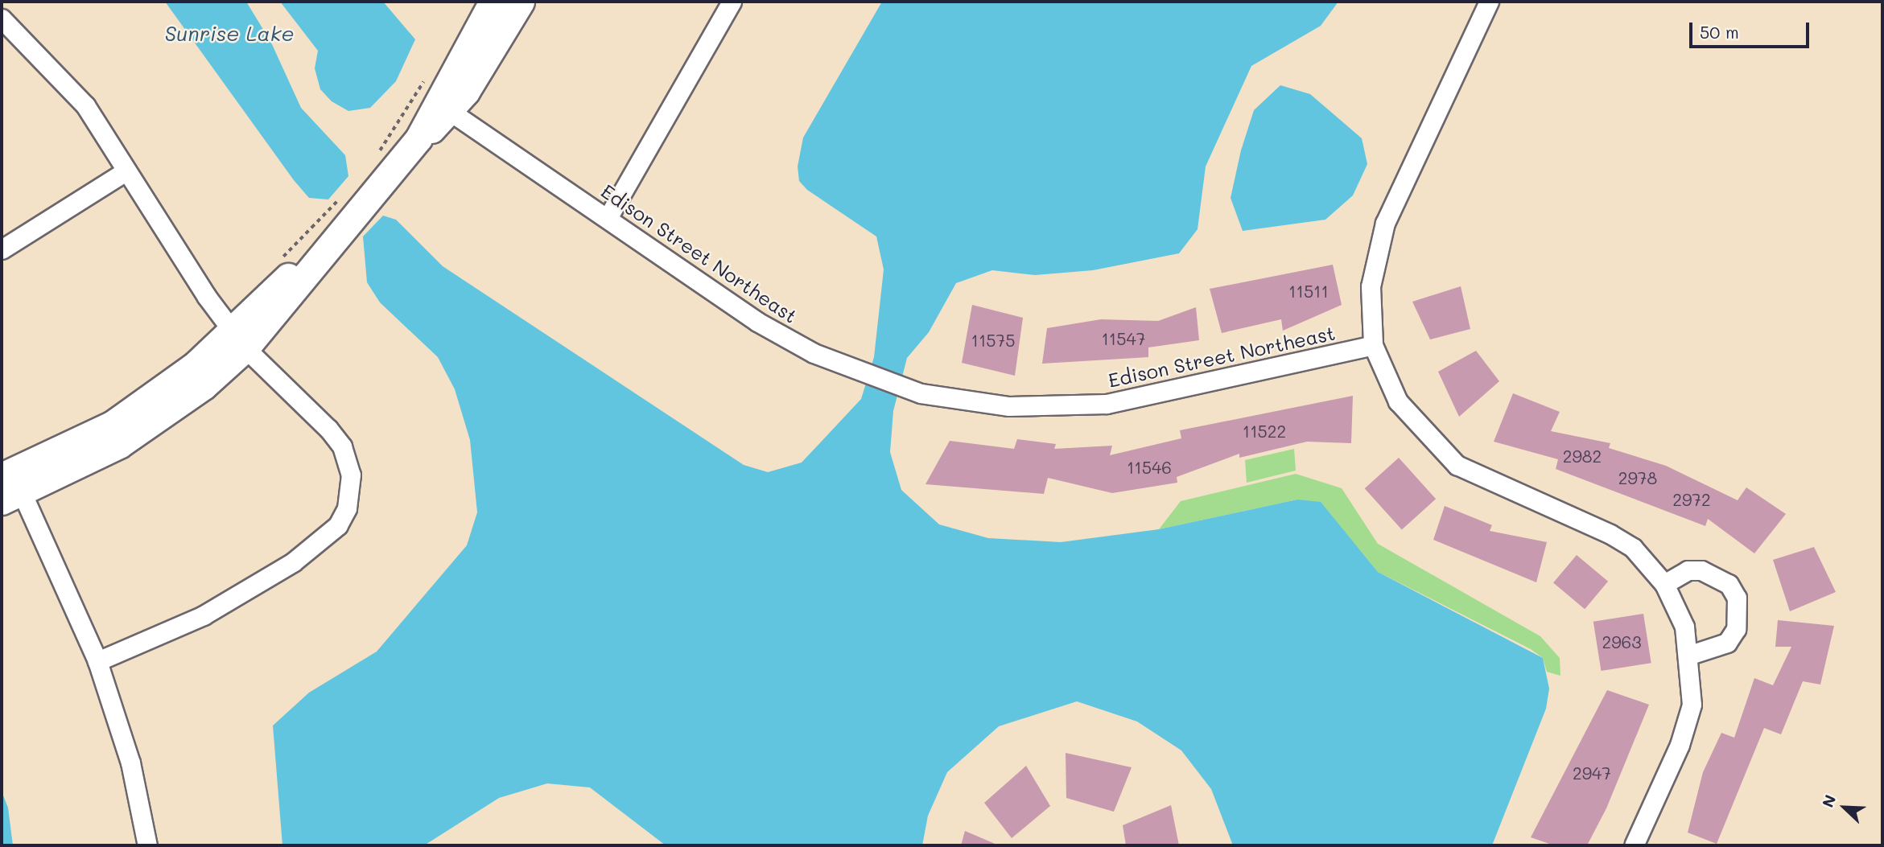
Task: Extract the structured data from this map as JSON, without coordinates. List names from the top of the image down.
{
  "streets": {
    "street": ["Edison Street Northeast"]
  },
  "water": ["Sunrise Lake"],
  "house_numbers": [
    "11511",
    "11547",
    "11575",
    "11522",
    "2982",
    "11546",
    "2978",
    "2972",
    "2963",
    "2947"
  ],
  "scale_bar": "50 m",
  "north": "top left"
}
